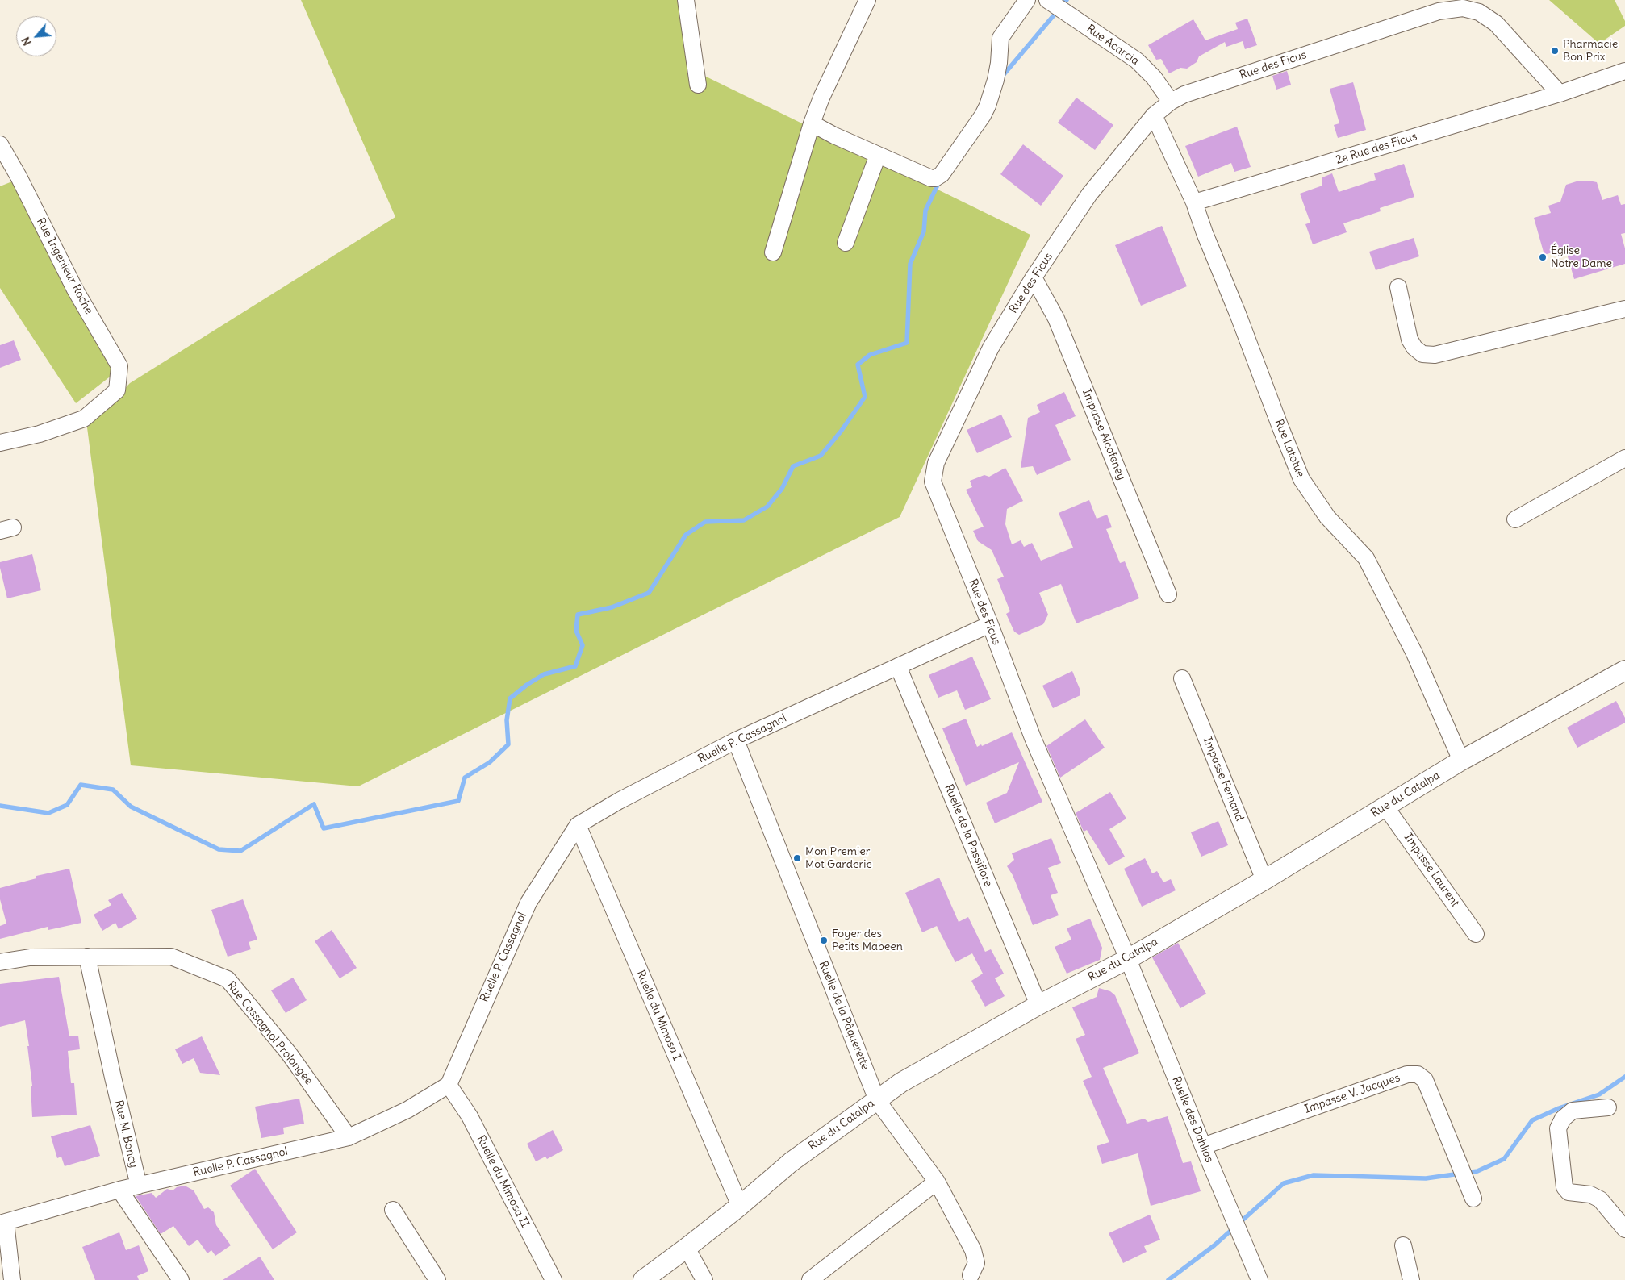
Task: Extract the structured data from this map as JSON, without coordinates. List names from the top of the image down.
{
  "streets": {
    "street": [
      "Rue Acarcia",
      "Rue des Ficus",
      "2e Rue des Ficus",
      "Rue Ingenieur Roche",
      "Impasse Alcofeney",
      "Rue Latotue",
      "Ruelle P. Cassagnol",
      "Impasse Fernand",
      "Rue du Catalpa",
      "Ruelle de la Passiflore",
      "Impasse Laurent",
      "Ruelle du Mimosa I",
      "Ruelle de la Pâquerette",
      "Rue Cassagnol Prolongée",
      "Impasse V. Jacques",
      "Ruelle des Dahlias",
      "Rue M. Boncy",
      "Ruelle du Mimosa II"
    ]
  },
  "crossings": [
    ["Rue Acarcia", "Rue des Ficus"],
    ["Rue des Ficus", "2e Rue des Ficus"],
    ["Rue des Ficus", "Impasse Alcofeney"],
    ["Rue des Ficus", "Rue Latotue"],
    ["Rue des Ficus", "Ruelle P. Cassagnol"],
    ["Rue des Ficus", "Rue du Catalpa"],
    ["Rue des Ficus", "Ruelle des Dahlias"],
    ["2e Rue des Ficus", "Rue Latotue"],
    ["Rue Latotue", "Rue du Catalpa"],
    ["Ruelle P. Cassagnol", "Ruelle de la Passiflore"],
    ["Ruelle P. Cassagnol", "Ruelle du Mimosa I"],
    ["Ruelle P. Cassagnol", "Ruelle de la Pâquerette"],
    ["Ruelle P. Cassagnol", "Rue Cassagnol Prolongée"],
    ["Ruelle P. Cassagnol", "Rue M. Boncy"],
    ["Ruelle P. Cassagnol", "Ruelle du Mimosa II"],
    ["Impasse Fernand", "Rue du Catalpa"],
    ["Rue du Catalpa", "Ruelle de la Passiflore"],
    ["Rue du Catalpa", "Impasse Laurent"],
    ["Rue du Catalpa", "Ruelle du Mimosa I"],
    ["Rue du Catalpa", "Ruelle de la Pâquerette"],
    ["Rue du Catalpa", "Ruelle des Dahlias"],
    ["Rue Cassagnol Prolongée", "Rue M. Boncy"],
    ["Impasse V. Jacques", "Ruelle des Dahlias"]
  ],
  "places": [
    "Pharmacie Bon Prix",
    "Église Notre Dame",
    "Mon Premier Mot Garderie",
    "Foyer des Petits Mabeen"
  ],
  "north": "bottom left"
}
